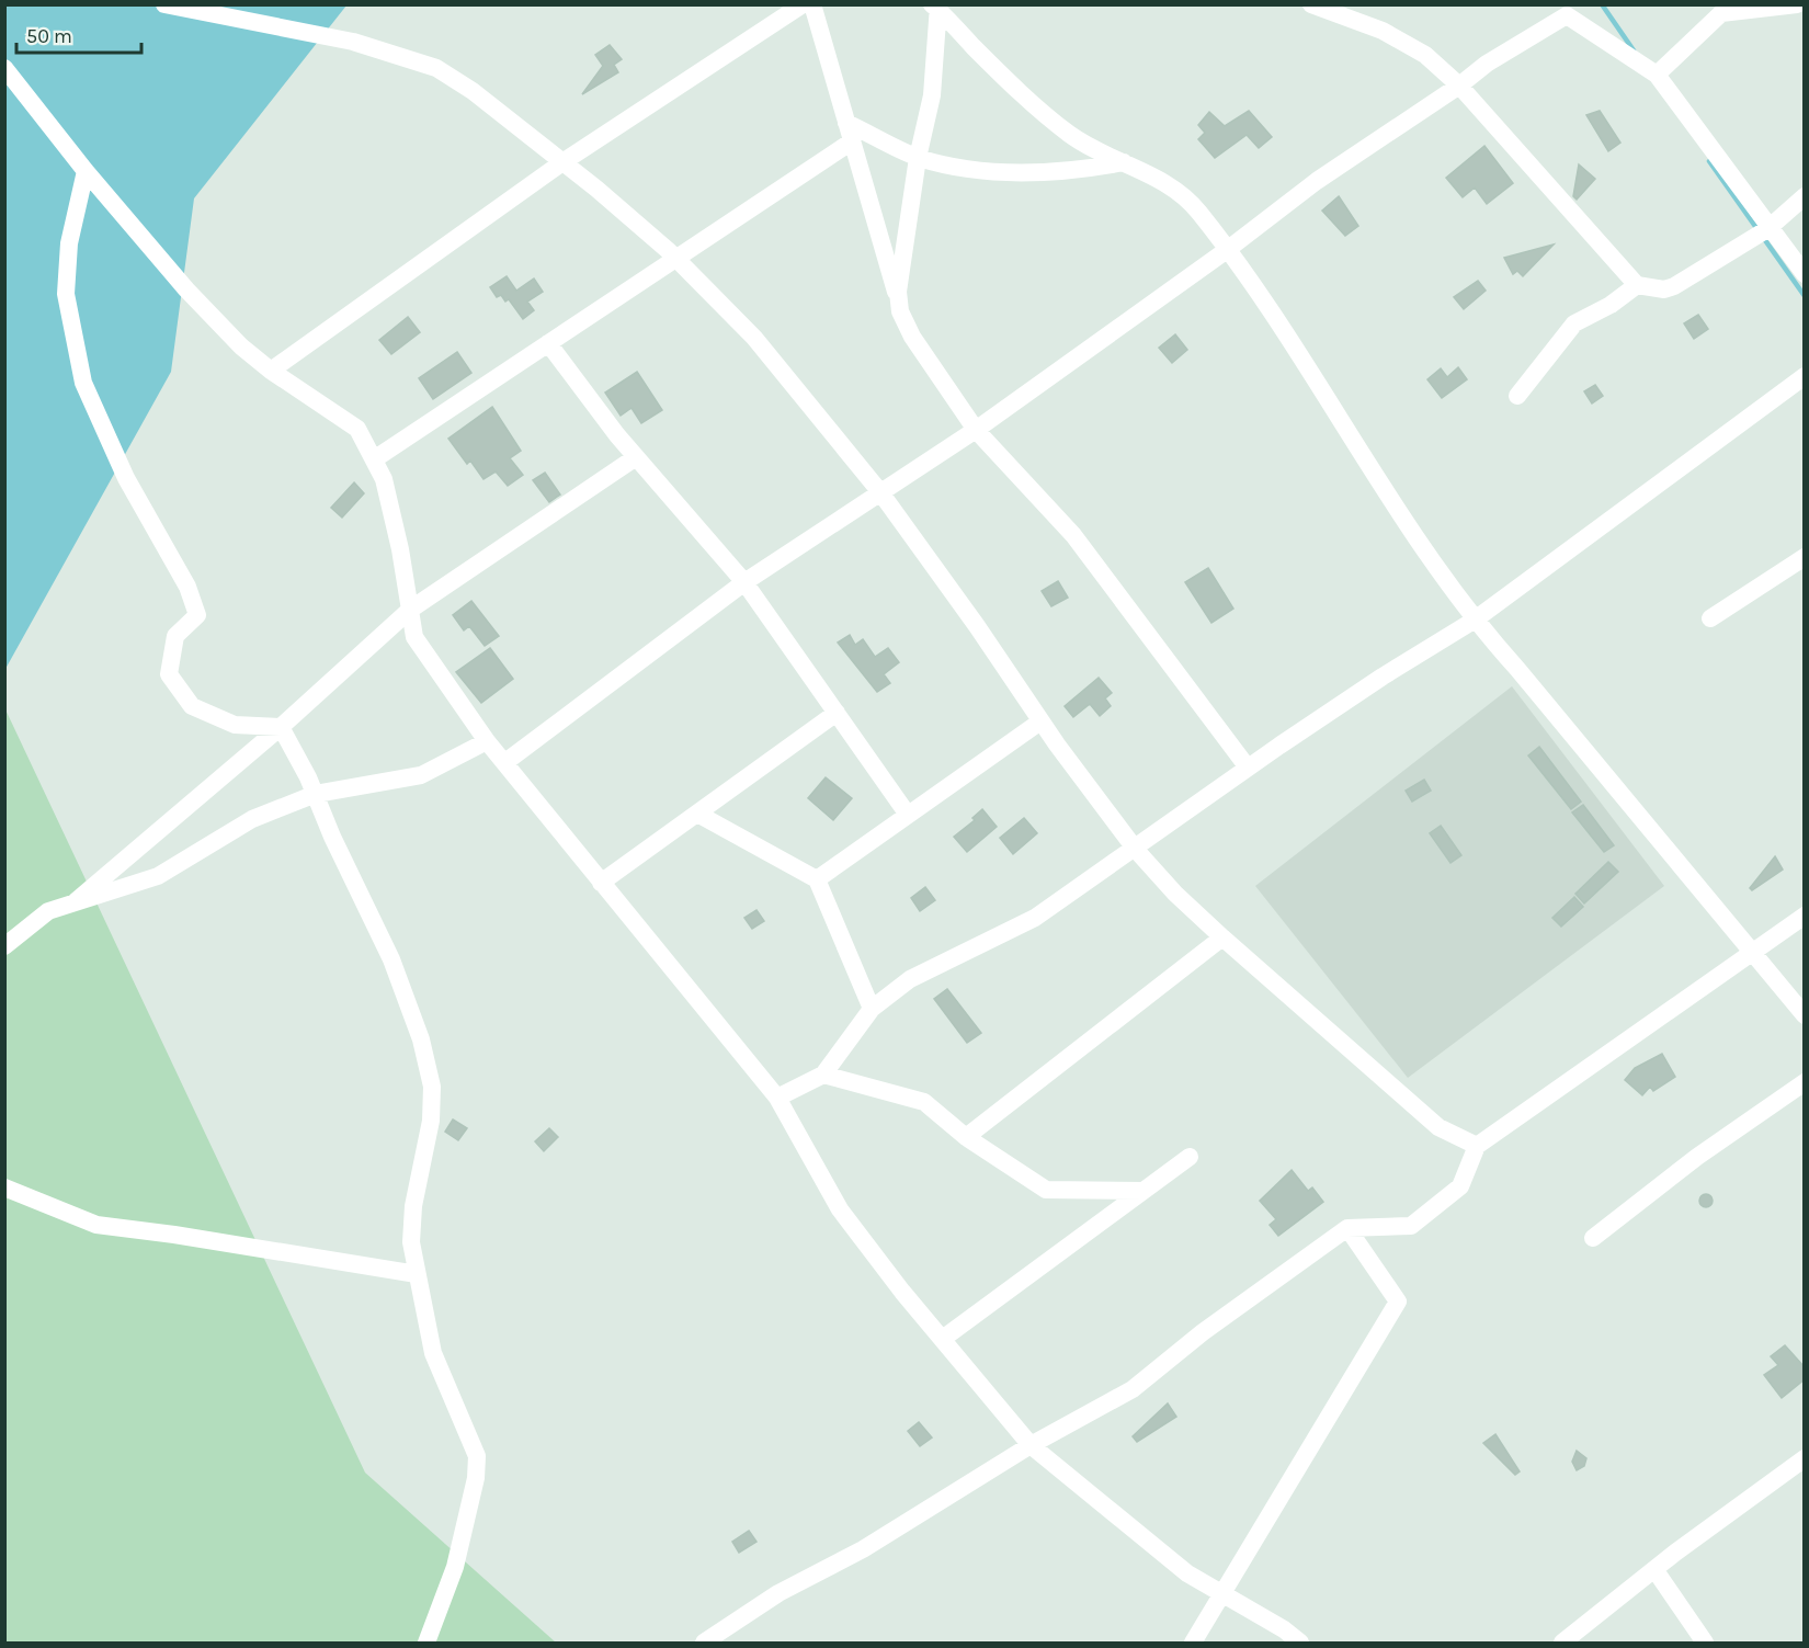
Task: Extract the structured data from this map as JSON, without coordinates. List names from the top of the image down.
{
  "scale_bar": "50 m"
}
